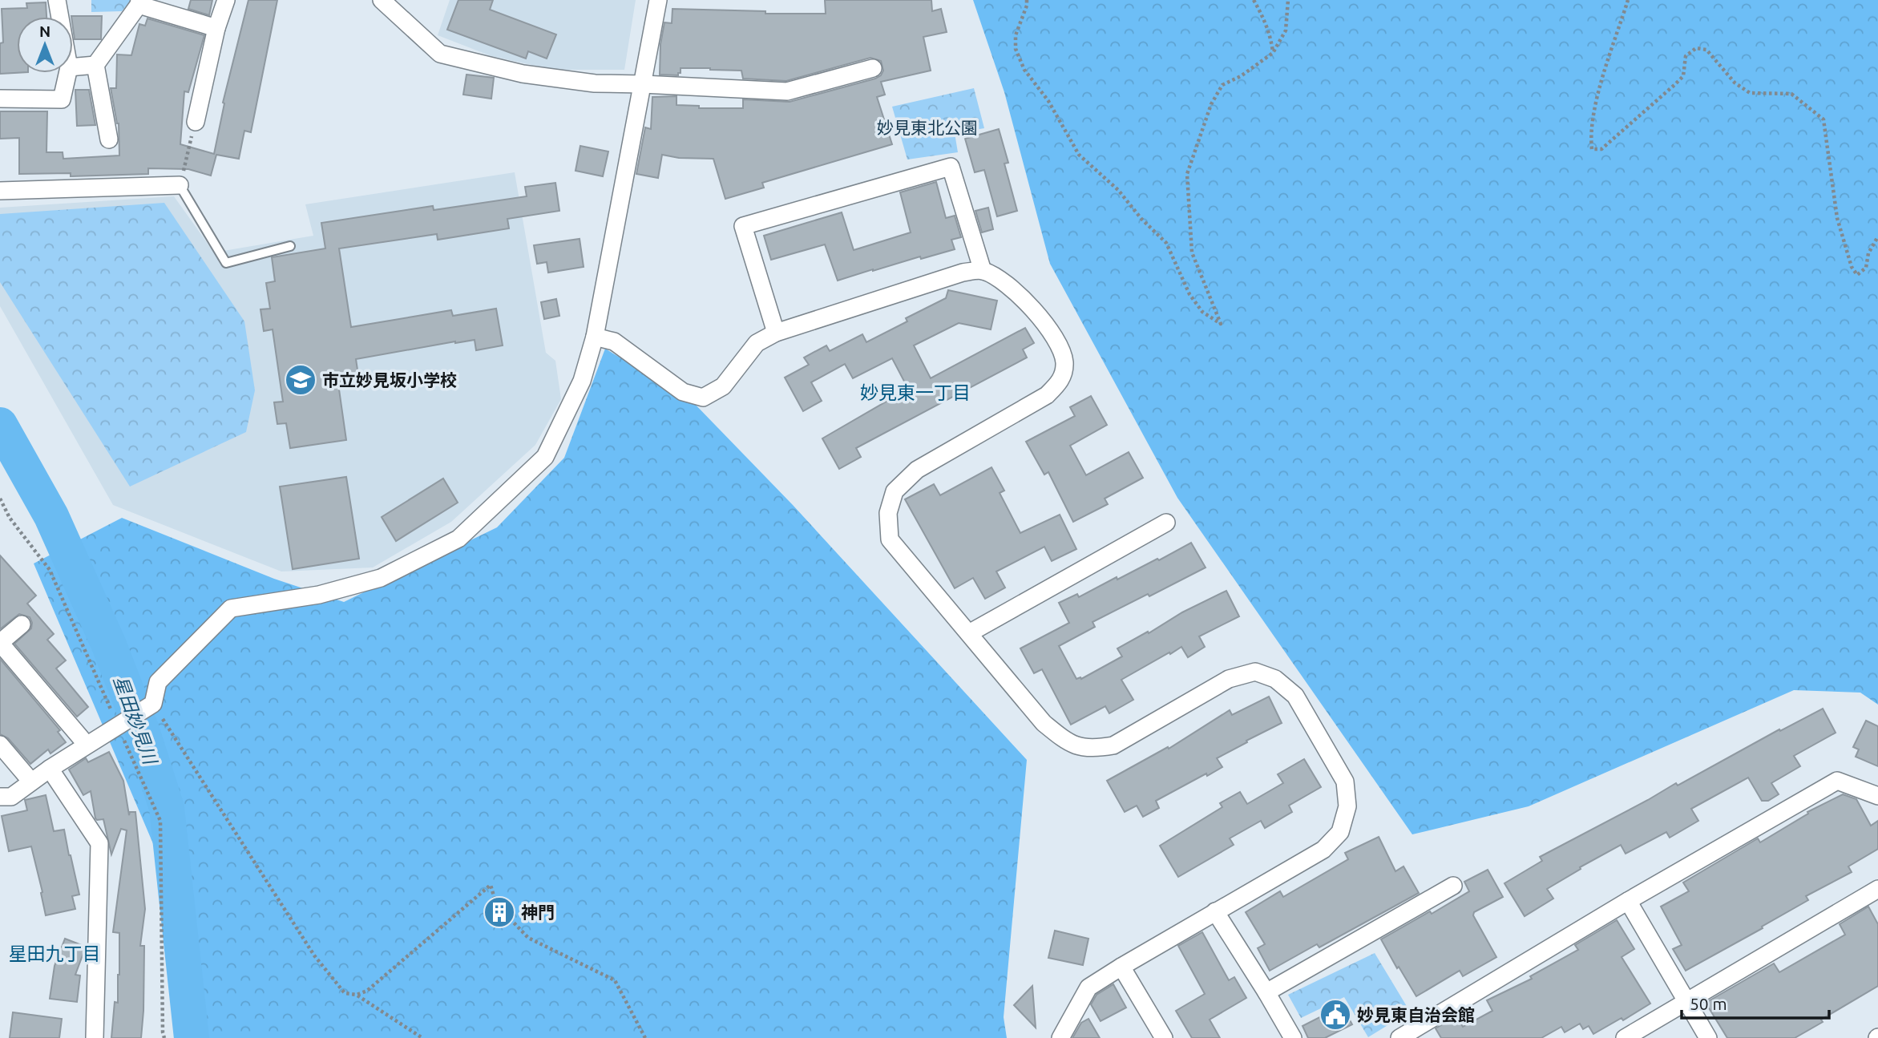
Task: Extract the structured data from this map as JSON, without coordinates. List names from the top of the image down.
{
  "districts": ["妙見東一丁目", "星田九丁目"],
  "water": ["星田妙見川"],
  "parks": ["妙見東北公園"],
  "places": {
    "school or university": ["市立妙見坂小学校"],
    "building": ["神門"],
    "public building": ["妙見東自治会館"]
  },
  "scale_bar": "50 m",
  "north": "top"
}
